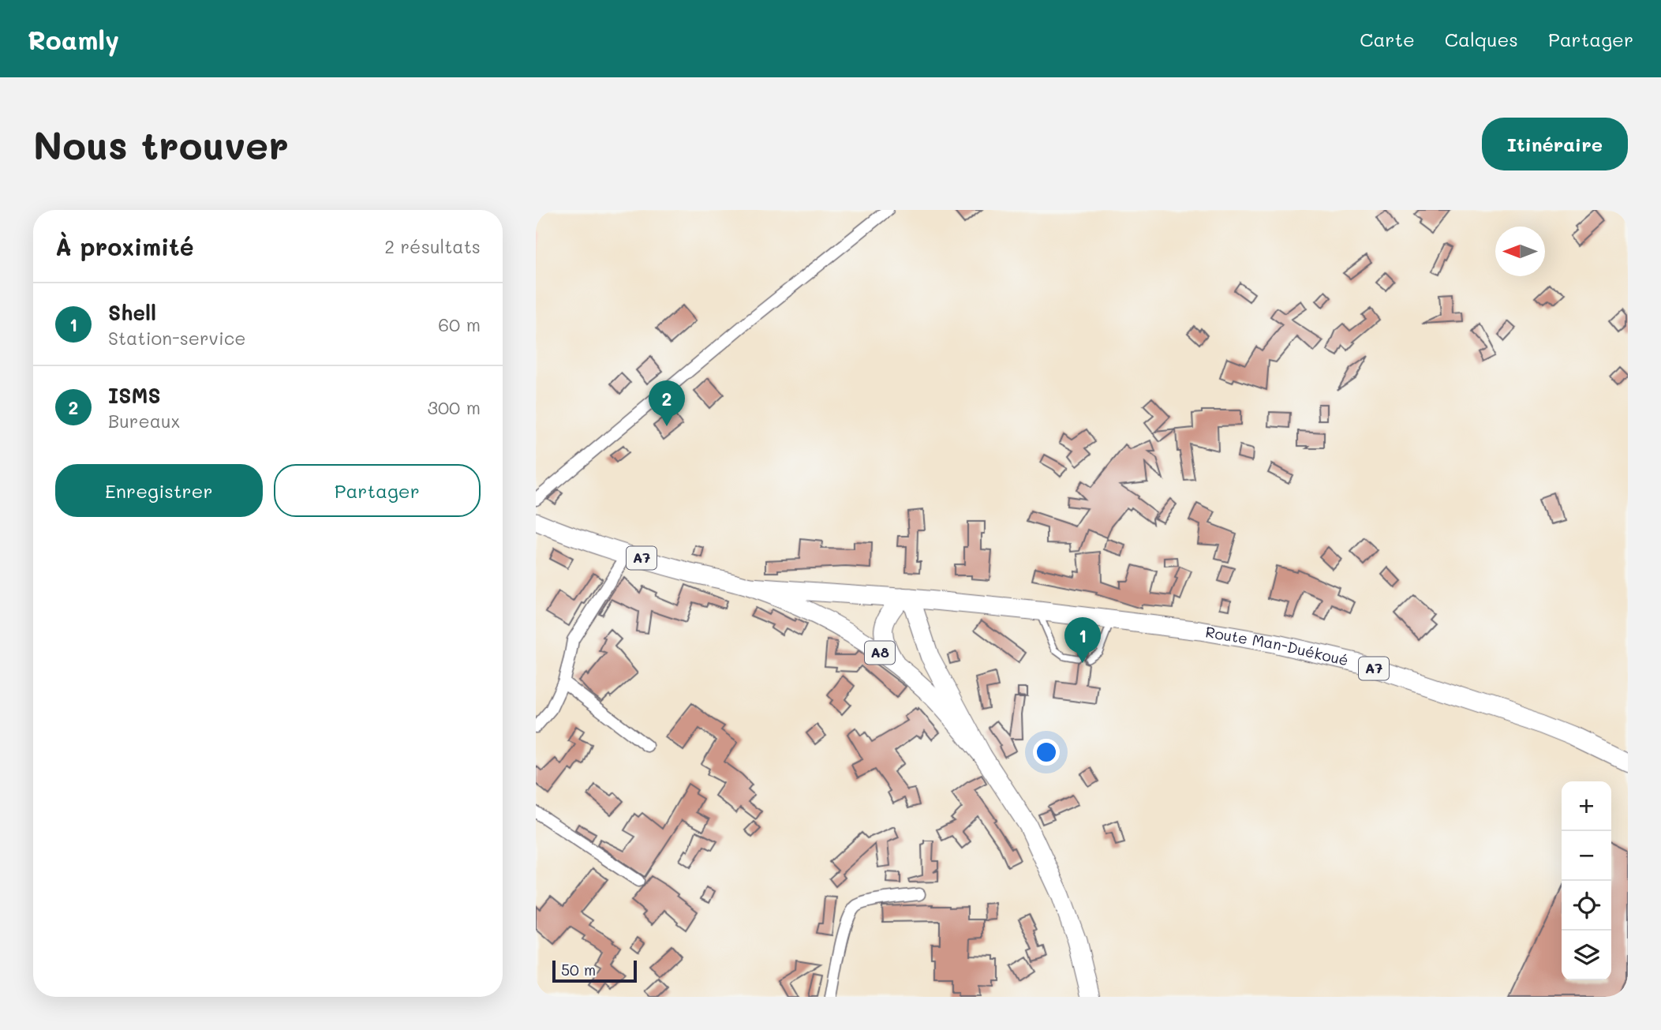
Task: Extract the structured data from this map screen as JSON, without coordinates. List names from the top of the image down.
{
  "streets": {
    "main road": ["A7", "Route Man-Duékoué", "A8"]
  },
  "crossings": [
    ["A7", "Route Man-Duékoué"],
    ["A7", "A8"],
    ["Route Man-Duékoué", "A8"]
  ],
  "scale_bar": "50 m",
  "north": "left",
  "page": {
    "header": "Roamly",
    "nav": ["Carte", "Calques", "Partager"],
    "buttons": [
      "Itinéraire",
      ["Enregistrer", "Partager"]
    ],
    "title": "Nous trouver",
    "heading": ["À proximité", "2 résultats"],
    "list": [
      {
        "mark": "1",
        "name": "Shell",
        "note": "Station-service",
        "value": "60 m"
      },
      {
        "mark": "2",
        "name": "ISMS",
        "note": "Bureaux",
        "value": "300 m"
      }
    ],
    "pins": ["2", "1"],
    "map_buttons": ["+", "−"],
    "scale": "50 m"
  }
}
